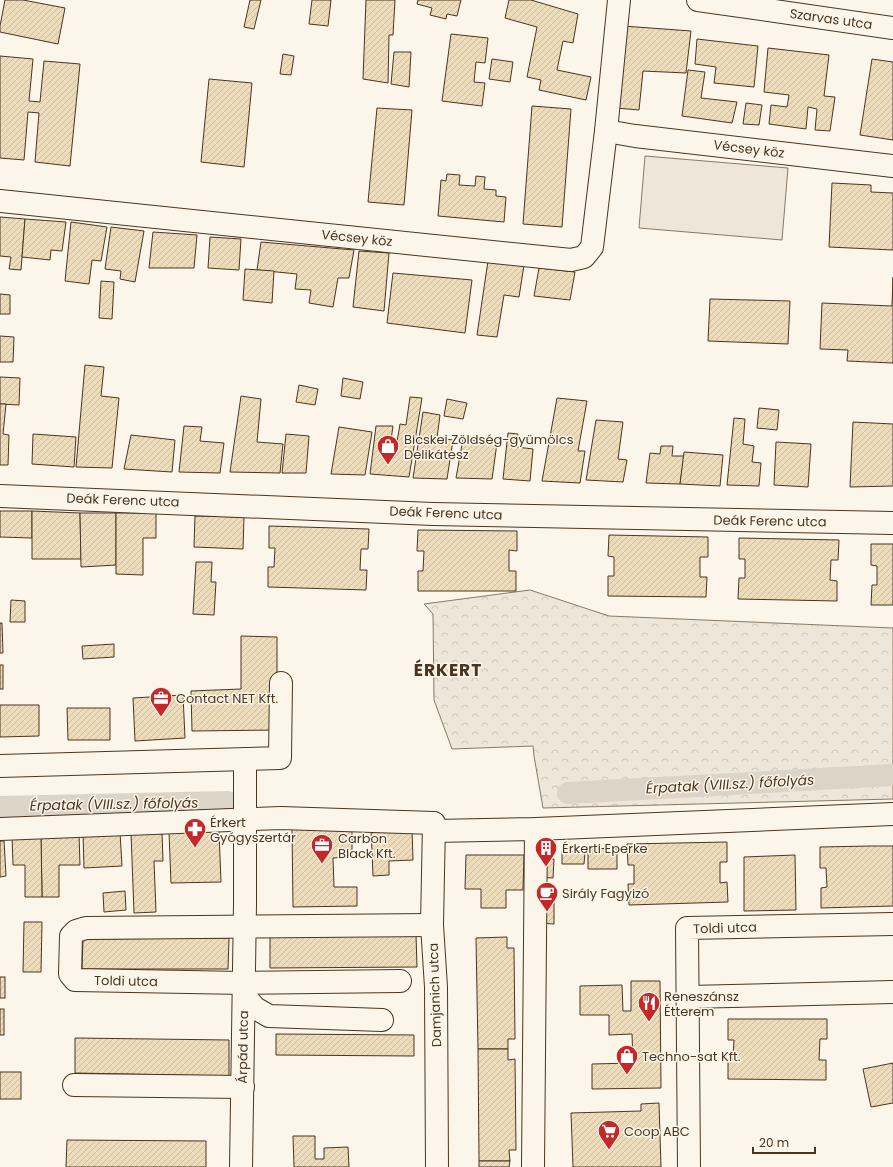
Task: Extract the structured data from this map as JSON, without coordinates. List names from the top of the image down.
{
  "streets": {
    "street": [
      "Szarvas utca",
      "Vécsey köz",
      "Deák Ferenc utca",
      "Toldi utca",
      "Damjanich utca",
      "Árpád utca"
    ]
  },
  "crossings": [
    ["Toldi utca", "Damjanich utca"],
    ["Toldi utca", "Árpád utca"]
  ],
  "districts": ["ÉRKERT"],
  "water": ["Érpatak (VIII.sz.) főfolyás"],
  "places": {
    "shop": ["Bicskei Zöldség-gyümölcs Delikátesz", "Techno-sat Kft."],
    "office": ["Contact NET Kft.", "Carbon Black Kft."],
    "pharmacy": ["Érkert Gyógyszertár"],
    "building": ["Érkerti Eperke"],
    "cafe": ["Sirály Fagyizó"],
    "restaurant": ["Reneszánsz Étterem"],
    "supermarket": ["Coop ABC"]
  },
  "scale_bar": "20 m"
}
